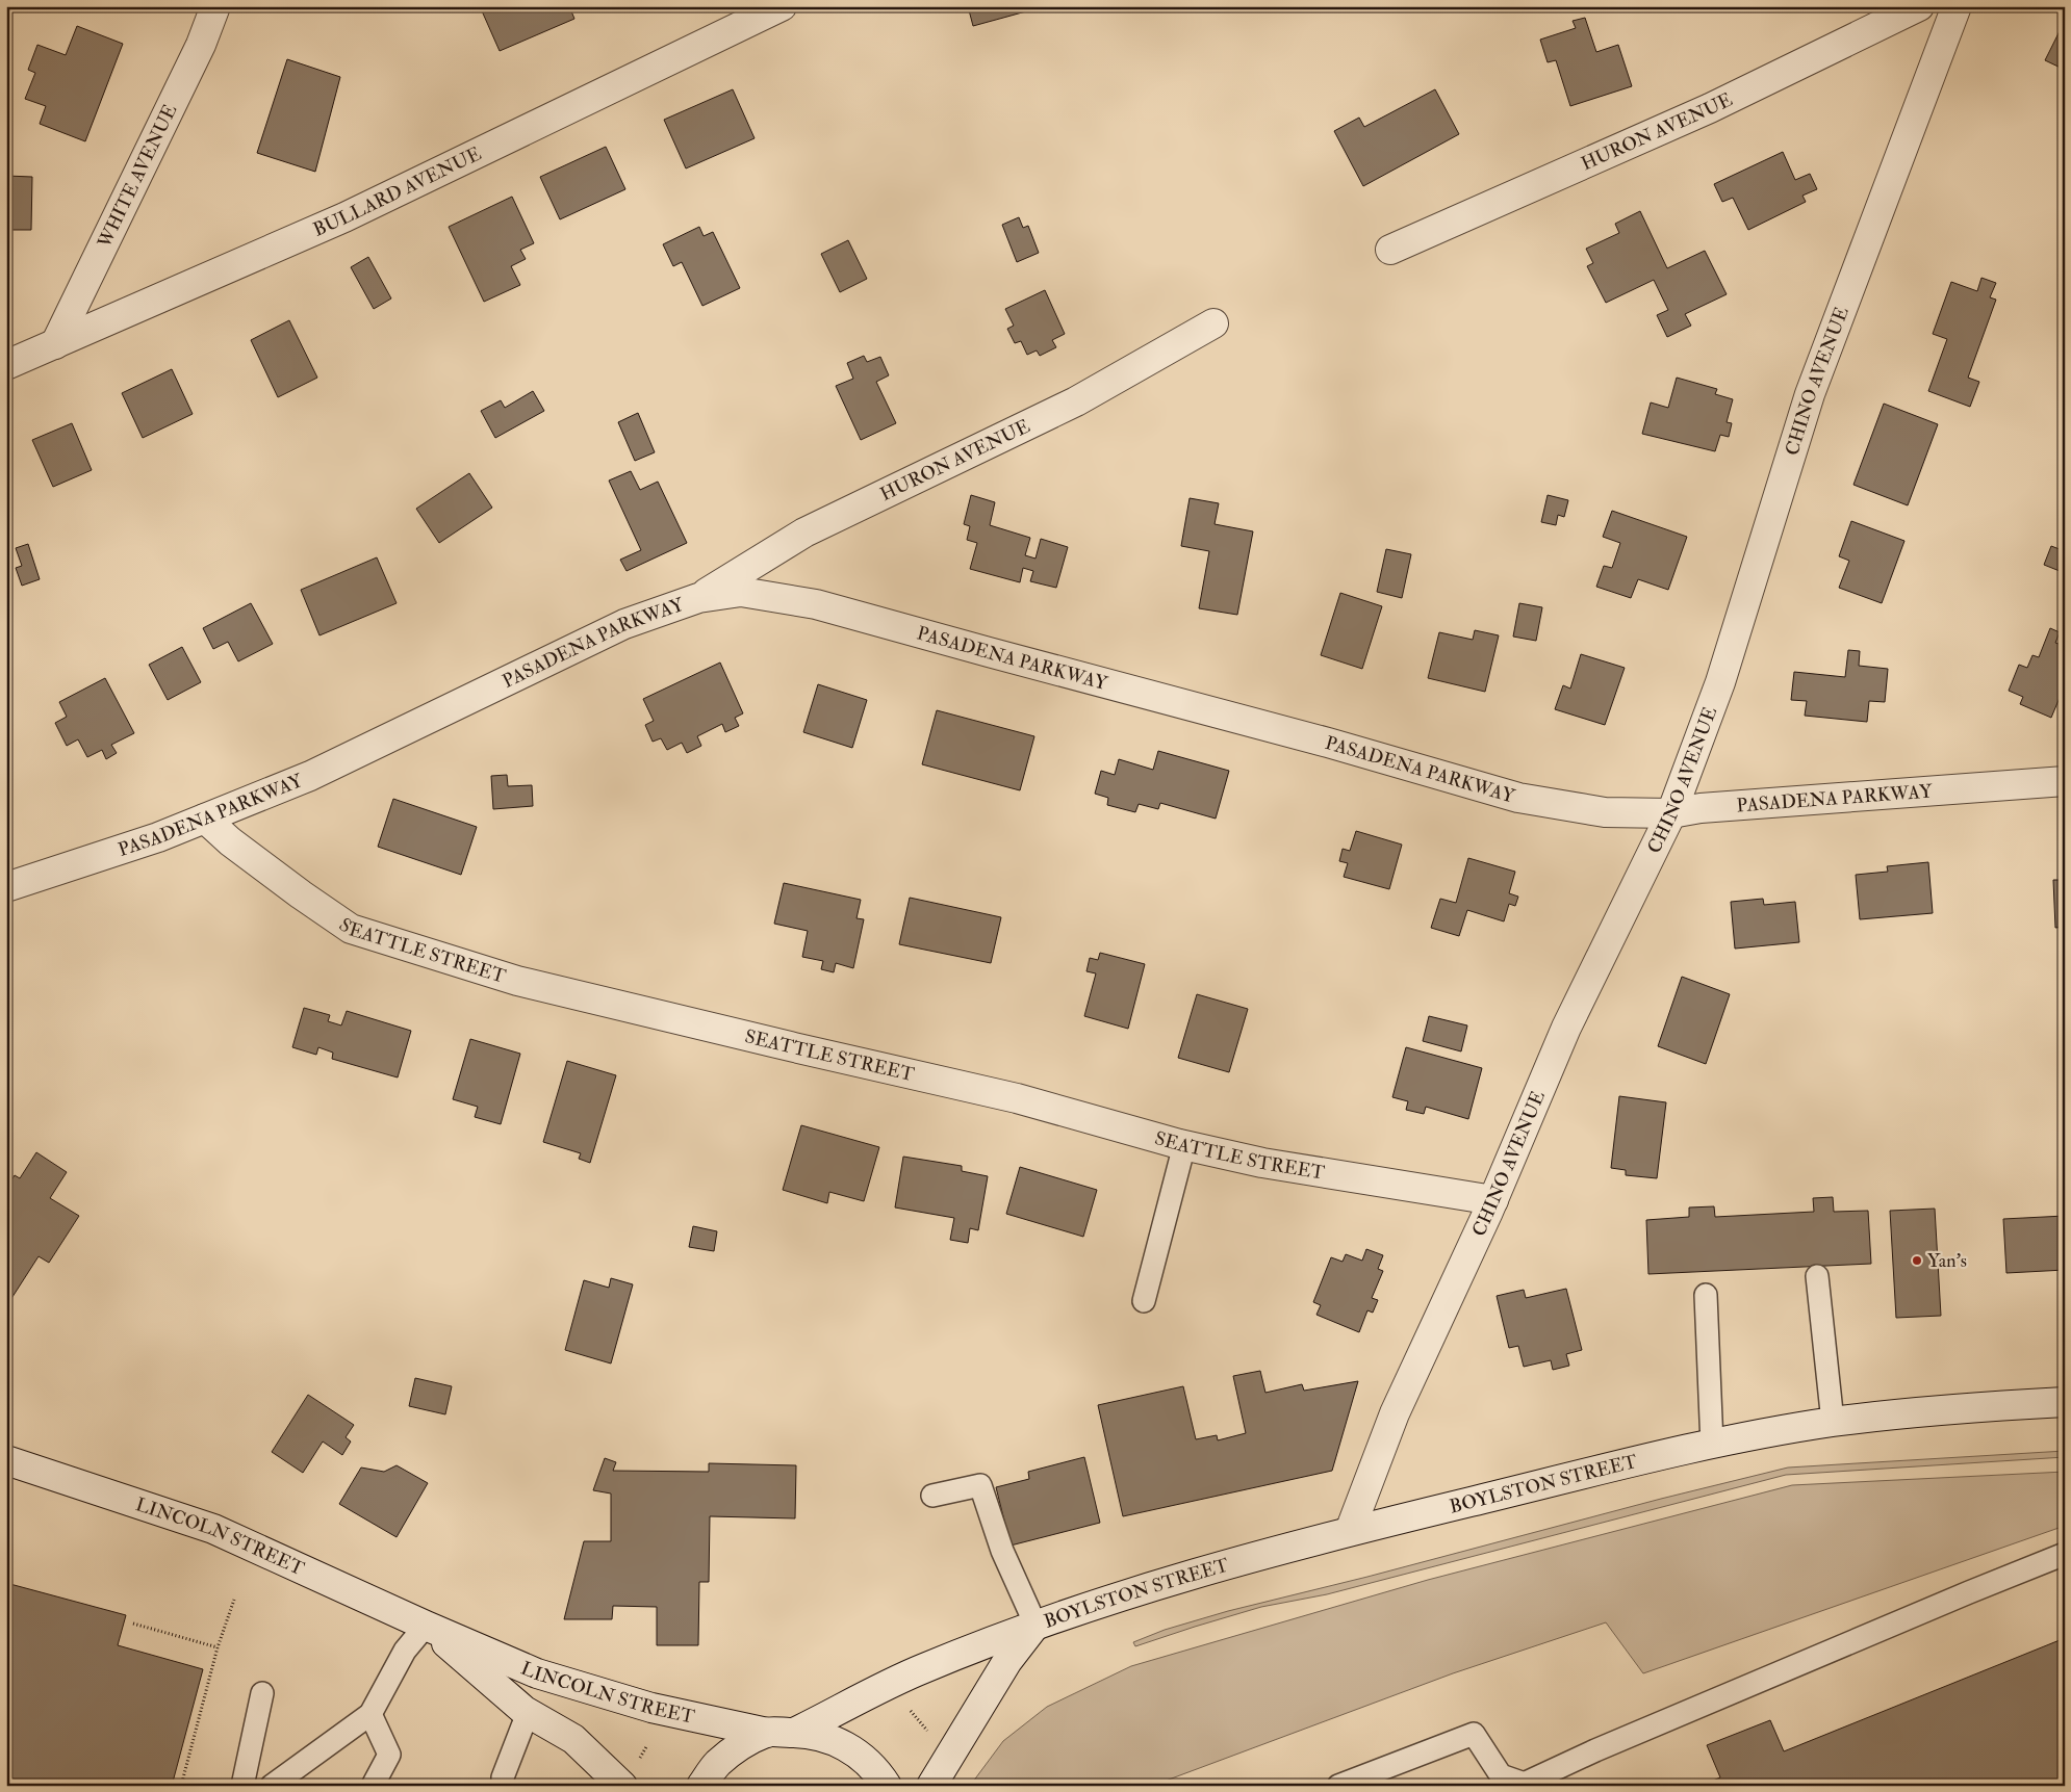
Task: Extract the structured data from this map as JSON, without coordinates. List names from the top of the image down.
{
  "streets": {
    "street": [
      "HURON AVENUE",
      "WHITE AVENUE",
      "BULLARD AVENUE",
      "CHINO AVENUE",
      "PASADENA PARKWAY",
      "SEATTLE STREET",
      "BOYLSTON STREET",
      "LINCOLN STREET"
    ]
  },
  "crossings": [
    ["HURON AVENUE", "PASADENA PARKWAY"],
    ["WHITE AVENUE", "BULLARD AVENUE"],
    ["CHINO AVENUE", "PASADENA PARKWAY"],
    ["CHINO AVENUE", "SEATTLE STREET"],
    ["CHINO AVENUE", "BOYLSTON STREET"],
    ["PASADENA PARKWAY", "SEATTLE STREET"],
    ["BOYLSTON STREET", "LINCOLN STREET"]
  ],
  "places": ["Yan's"]
}
